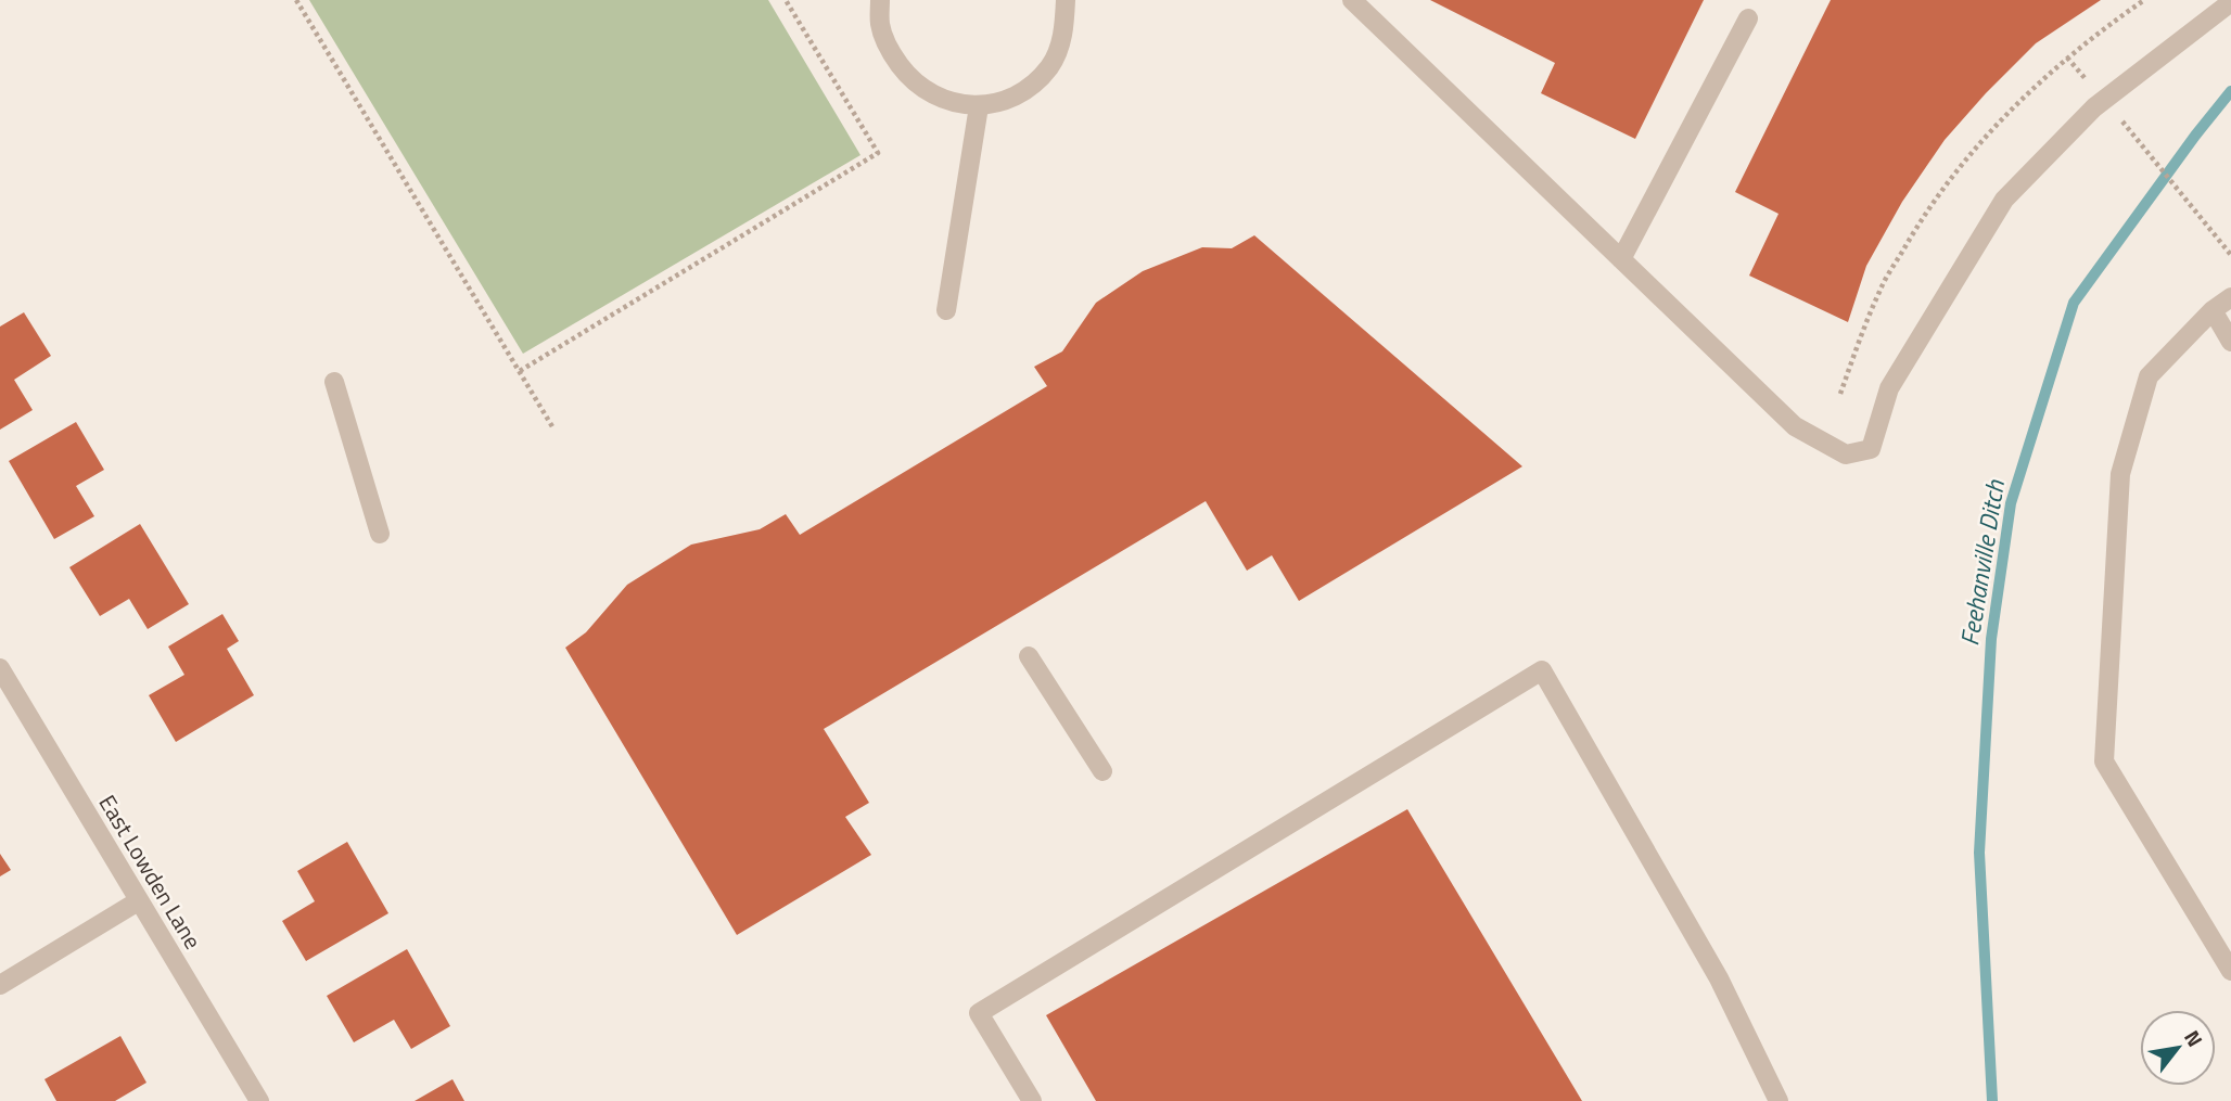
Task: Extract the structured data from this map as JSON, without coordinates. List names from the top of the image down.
{
  "streets": {
    "street": ["East Lowden Lane"]
  },
  "water": ["Feehanville Ditch"],
  "north": "top right"
}
